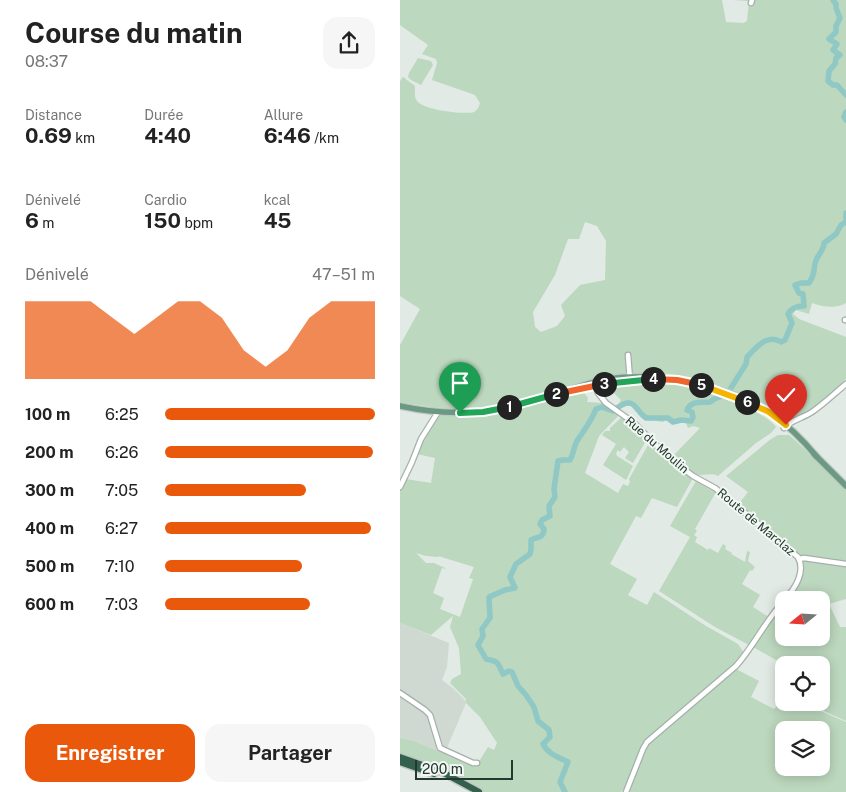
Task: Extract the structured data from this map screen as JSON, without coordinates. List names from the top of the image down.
{
  "streets": {
    "street": ["Rue du Moulin", "Route de Marclaz"]
  },
  "crossings": [
    ["Rue du Moulin", "Route de Marclaz"]
  ],
  "scale_bar": "200 m",
  "north": "left",
  "page": {
    "heading": ["Course du matin", "08:37"],
    "stats": [
      ["Distance", "0.69 km"],
      ["Durée", "4:40"],
      ["Allure", "6:46 /km"],
      ["Dénivelé", "6 m"],
      ["Cardio", "150 bpm"],
      ["kcal", "45"]
    ],
    "chart": ["Dénivelé", "47–51 m"],
    "pins": [
      "4",
      "3",
      "5",
      "2",
      "6",
      "1"
    ],
    "list": [
      {
        "name": "100 m",
        "note": "6:25"
      },
      {
        "name": "200 m",
        "note": "6:26"
      },
      {
        "name": "300 m",
        "note": "7:05"
      },
      {
        "name": "400 m",
        "note": "6:27"
      },
      {
        "name": "500 m",
        "note": "7:10"
      },
      {
        "name": "600 m",
        "note": "7:03"
      }
    ],
    "buttons": ["Enregistrer", "Partager"],
    "scale": "200 m"
  }
}
